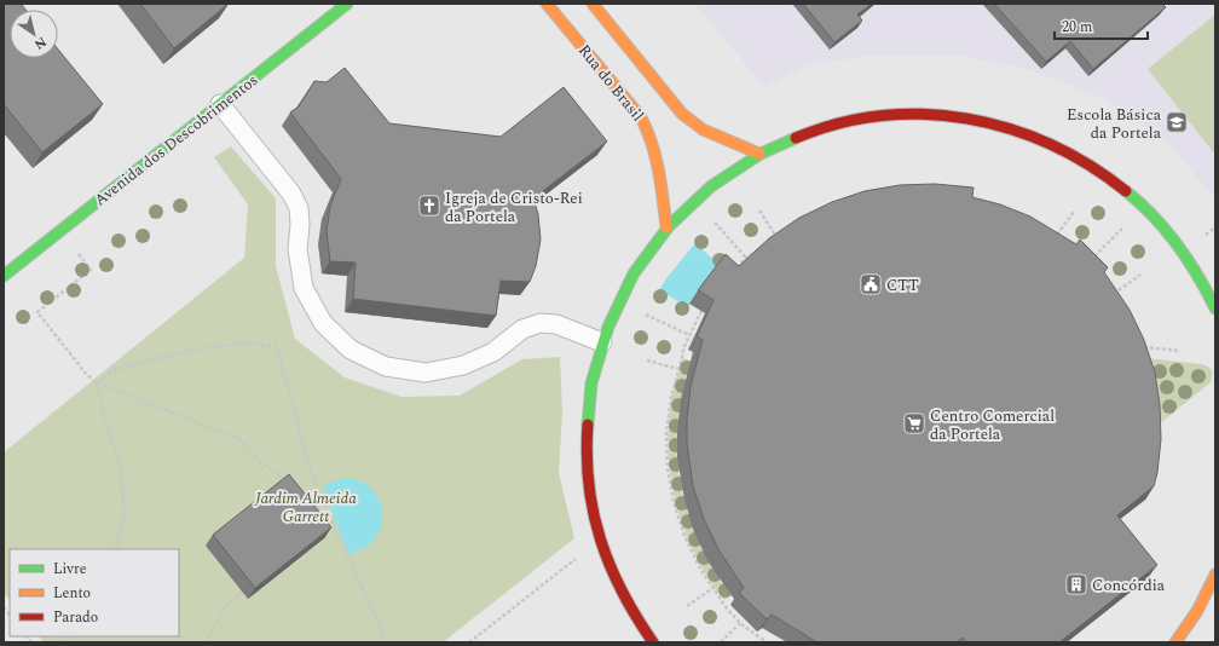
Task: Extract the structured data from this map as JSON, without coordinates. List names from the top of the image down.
{
  "streets": {
    "main road": ["Rua do Brasil", "Avenida dos Descobrimentos"]
  },
  "parks": ["Jardim Almeida Garrett"],
  "places": {
    "school or university": ["Escola Básica da Portela"],
    "church": ["Igreja de Cristo-Rei da Portela"],
    "public building": ["CTT"],
    "supermarket": ["Centro Comercial da Portela"],
    "building": ["Concórdia"]
  },
  "legend": ["Livre", "Lento", "Parado"],
  "scale_bar": "20 m",
  "north": "bottom right"
}
